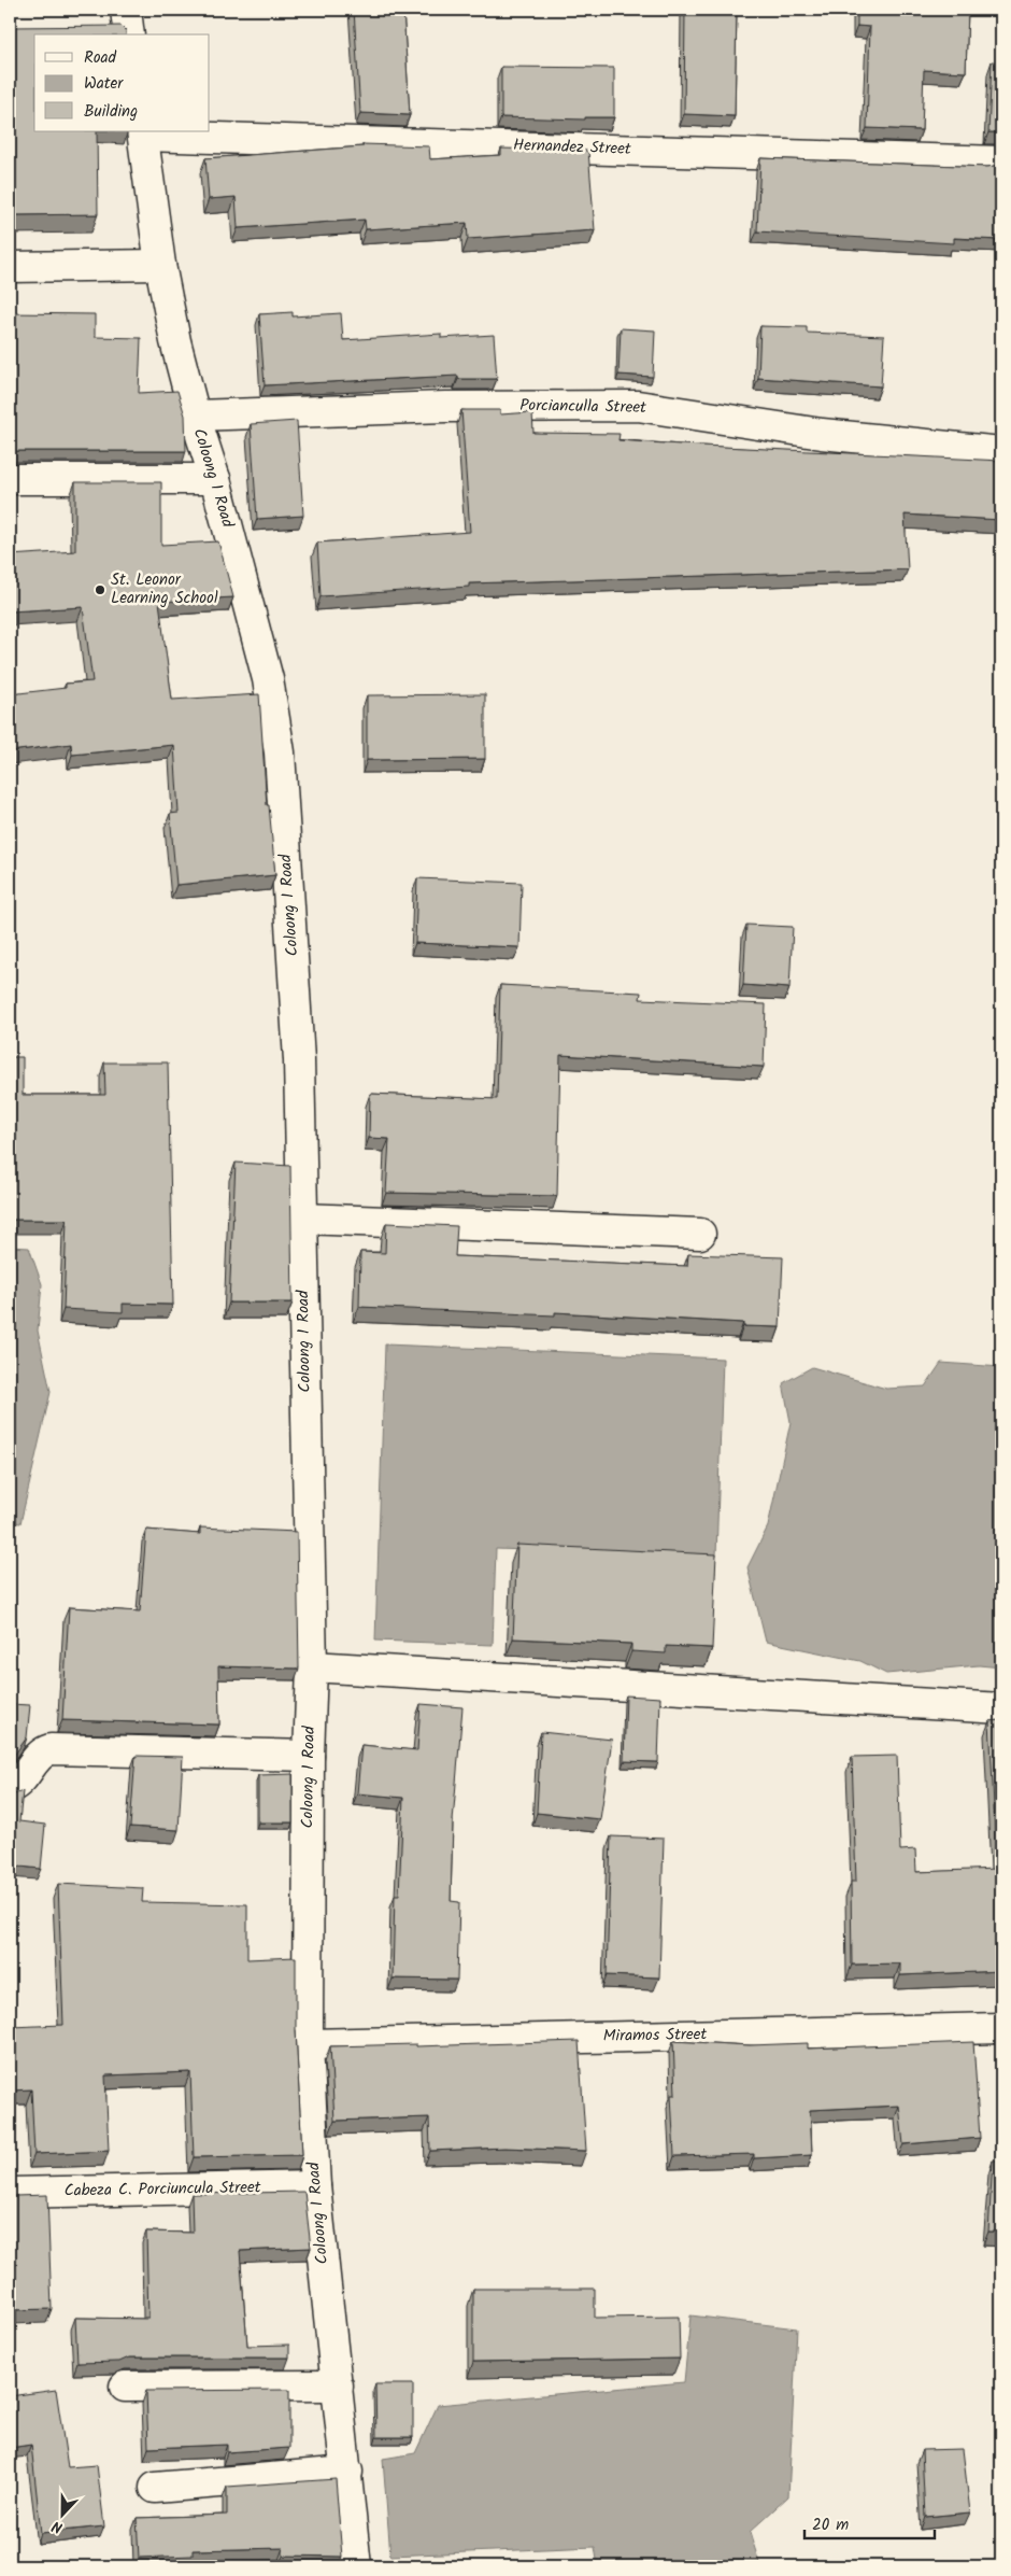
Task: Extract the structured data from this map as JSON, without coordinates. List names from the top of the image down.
{
  "streets": {
    "street": [
      "Hernandez Street",
      "Porcianculla Street",
      "Coloong 1 Road",
      "Miramos Street",
      "Cabeza C. Porciuncula Street"
    ]
  },
  "crossings": [
    ["Hernandez Street", "Coloong 1 Road"],
    ["Porcianculla Street", "Coloong 1 Road"],
    ["Coloong 1 Road", "Miramos Street"],
    ["Coloong 1 Road", "Cabeza C. Porciuncula Street"]
  ],
  "places": ["St. Leonor Learning School"],
  "legend": ["Road", "Water", "Building"],
  "scale_bar": "20 m",
  "north": "bottom"
}
